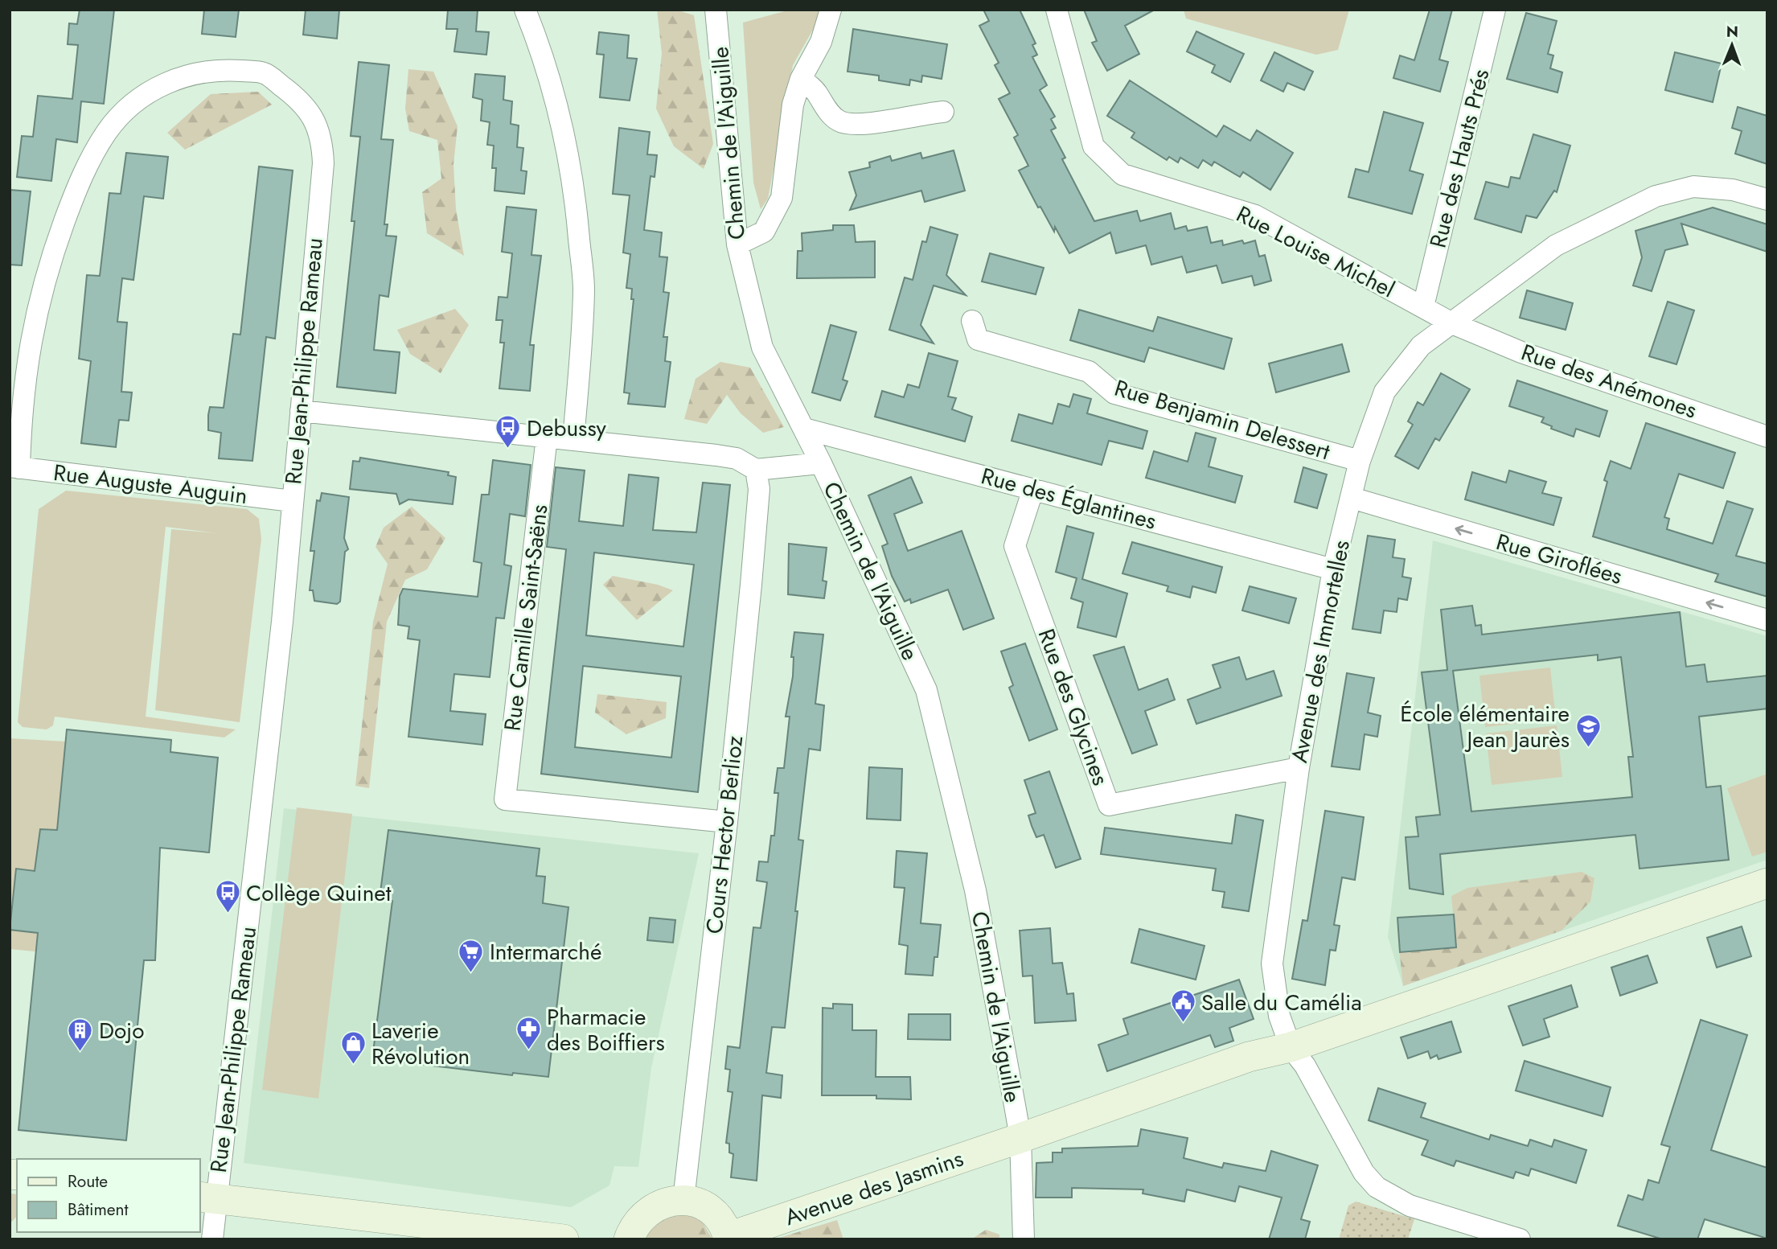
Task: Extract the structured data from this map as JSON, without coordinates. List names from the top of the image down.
{
  "streets": {
    "street": [
      "Chemin de l'Aiguille",
      "Rue des Hauts Prés",
      "Rue Louise Michel",
      "Rue Jean-Philippe Rameau",
      "Rue des Anémones",
      "Rue Benjamin Delessert",
      "Rue Auguste Auguin",
      "Rue des Églantines",
      "Rue Giroflées",
      "Rue Camille Saint-Saëns",
      "Avenue des Immortelles",
      "Rue des Glycines",
      "Cours Hector Berlioz",
      "Avenue des Jasmins"
    ]
  },
  "crossings": [
    ["Chemin de l'Aiguille", "Rue des Églantines"],
    ["Chemin de l'Aiguille", "Avenue des Jasmins"],
    ["Rue des Hauts Prés", "Rue Louise Michel"],
    ["Rue Louise Michel", "Rue des Anémones"],
    ["Rue Louise Michel", "Avenue des Immortelles"],
    ["Rue Jean-Philippe Rameau", "Rue Auguste Auguin"],
    ["Rue des Anémones", "Avenue des Immortelles"],
    ["Rue Benjamin Delessert", "Avenue des Immortelles"],
    ["Rue des Églantines", "Avenue des Immortelles"],
    ["Rue des Églantines", "Rue des Glycines"],
    ["Rue Giroflées", "Avenue des Immortelles"],
    ["Rue Camille Saint-Saëns", "Cours Hector Berlioz"],
    ["Avenue des Immortelles", "Rue des Glycines"],
    ["Avenue des Immortelles", "Avenue des Jasmins"]
  ],
  "one_way": ["Rue Giroflées"],
  "places": {
    "bus stop": ["Debussy", "Collège Quinet"],
    "school or university": ["École élémentaire Jean Jaurès"],
    "supermarket": ["Intermarché"],
    "public building": ["Salle du Camélia"],
    "pharmacy": ["Pharmacie des Boiffiers"],
    "building": ["Dojo"],
    "shop": ["Laverie Révolution"]
  },
  "legend": ["Route", "Bâtiment"],
  "north": "top"
}
